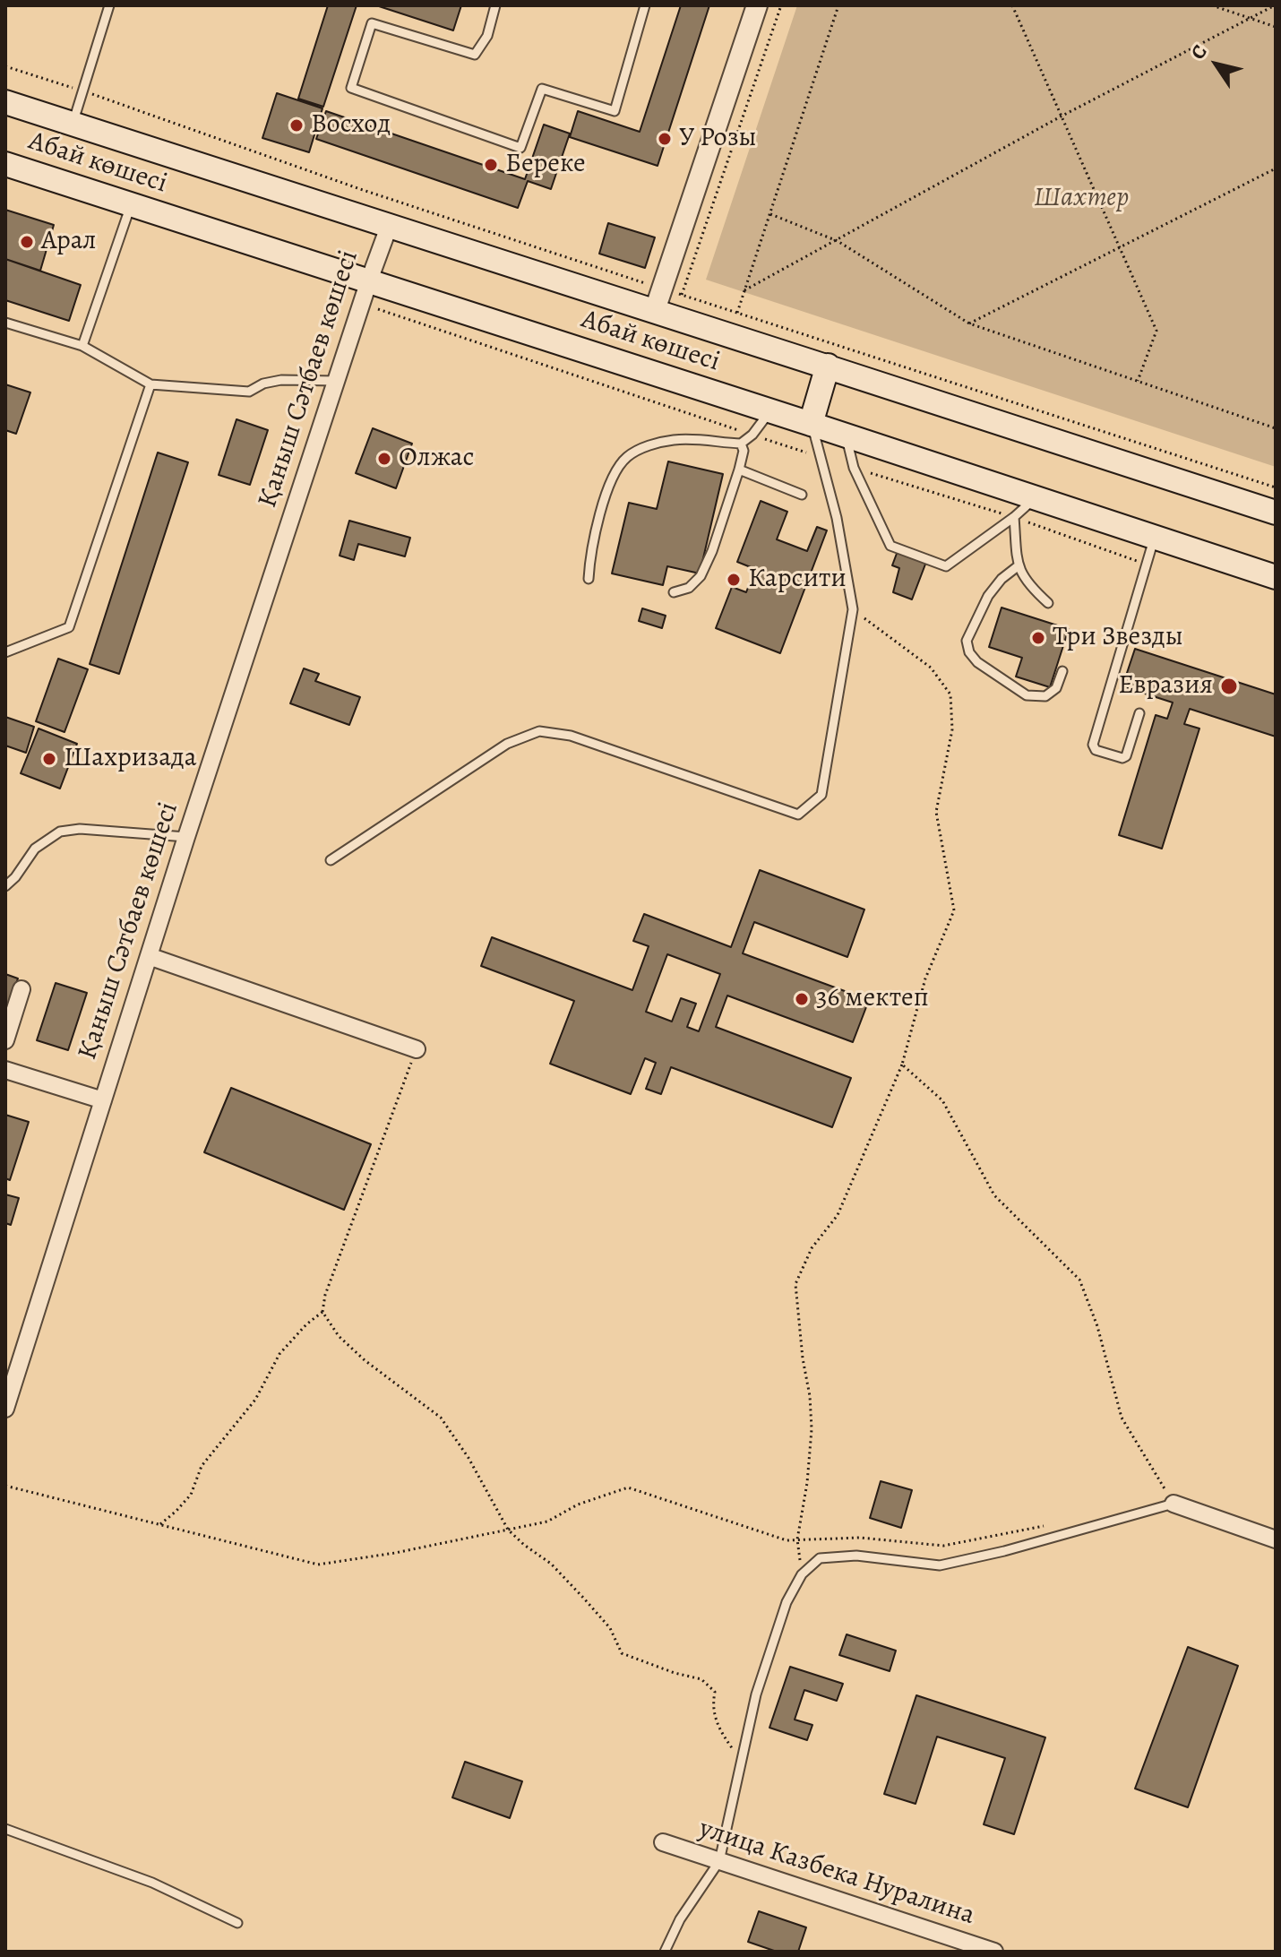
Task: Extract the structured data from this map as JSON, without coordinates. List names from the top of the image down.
{
  "streets": {
    "main road": ["Абай көшесі"],
    "street": ["Қаныш Сәтбаев көшесі", "улица Казбека Нуралина"]
  },
  "crossings": [
    ["Абай көшесі", "Қаныш Сәтбаев көшесі"]
  ],
  "parks": ["Шахтер"],
  "places": [
    "Восход",
    "У Розы",
    "Береке",
    "Арал",
    "Олжас",
    "Карсити",
    "Три Звезды",
    "Евразия",
    "Шахризада",
    "36 мектеп"
  ],
  "north": "top left"
}
